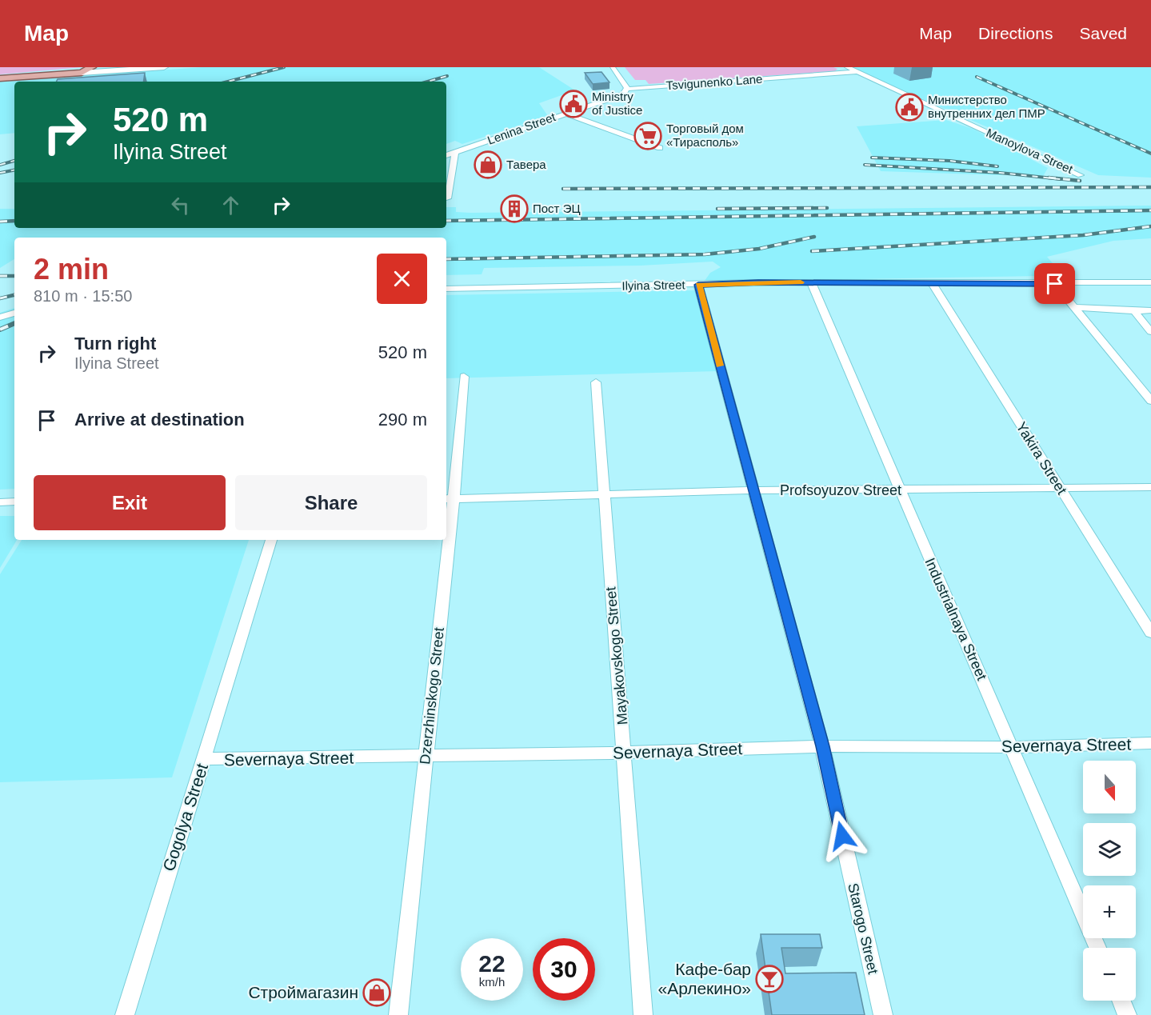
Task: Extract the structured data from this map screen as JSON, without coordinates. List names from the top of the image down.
{
  "streets": {
    "street": [
      "Tsvigunenko Lane",
      "Lenina Street",
      "Manoylova Street",
      "Ilyina Street",
      "Yakira Street",
      "Profsoyuzov Street",
      "Industrialnaya Street",
      "Mayakovskogo Street",
      "Dzerzhinskogo Street",
      "Severnaya Street",
      "Gogolya Street",
      "Starogo Street"
    ]
  },
  "crossings": [
    ["Tsvigunenko Lane", "Lenina Street"],
    ["Tsvigunenko Lane", "Manoylova Street"],
    ["Ilyina Street", "Yakira Street"],
    ["Ilyina Street", "Industrialnaya Street"],
    ["Ilyina Street", "Starogo Street"],
    ["Yakira Street", "Profsoyuzov Street"],
    ["Profsoyuzov Street", "Industrialnaya Street"],
    ["Profsoyuzov Street", "Mayakovskogo Street"],
    ["Profsoyuzov Street", "Dzerzhinskogo Street"],
    ["Profsoyuzov Street", "Starogo Street"],
    ["Industrialnaya Street", "Severnaya Street"],
    ["Mayakovskogo Street", "Severnaya Street"],
    ["Dzerzhinskogo Street", "Severnaya Street"],
    ["Severnaya Street", "Gogolya Street"],
    ["Severnaya Street", "Starogo Street"]
  ],
  "places": {
    "public building": ["Ministry of Justice", "Министерство внутренних дел ПМР"],
    "supermarket": ["Торговый дом «Тирасполь»"],
    "shop": ["Тавера", "Строймагазин"],
    "building": ["Пост ЭЦ"],
    "bar": ["Кафе-бар «Арлекино»"]
  },
  "north": "bottom",
  "page": {
    "header": "Map",
    "nav": ["Map", "Directions", "Saved"],
    "turn": ["520 m", "Ilyina Street"],
    "heading": ["2 min", "810 m · 15:50"],
    "list": [
      {
        "name": "Turn right",
        "note": "Ilyina Street",
        "value": "520 m"
      },
      {
        "name": "Arrive at destination",
        "value": "290 m"
      }
    ],
    "buttons": ["Exit", "Share"],
    "map_buttons": ["+", "−"],
    "speed": "22 km/h",
    "limit": "30"
  }
}
